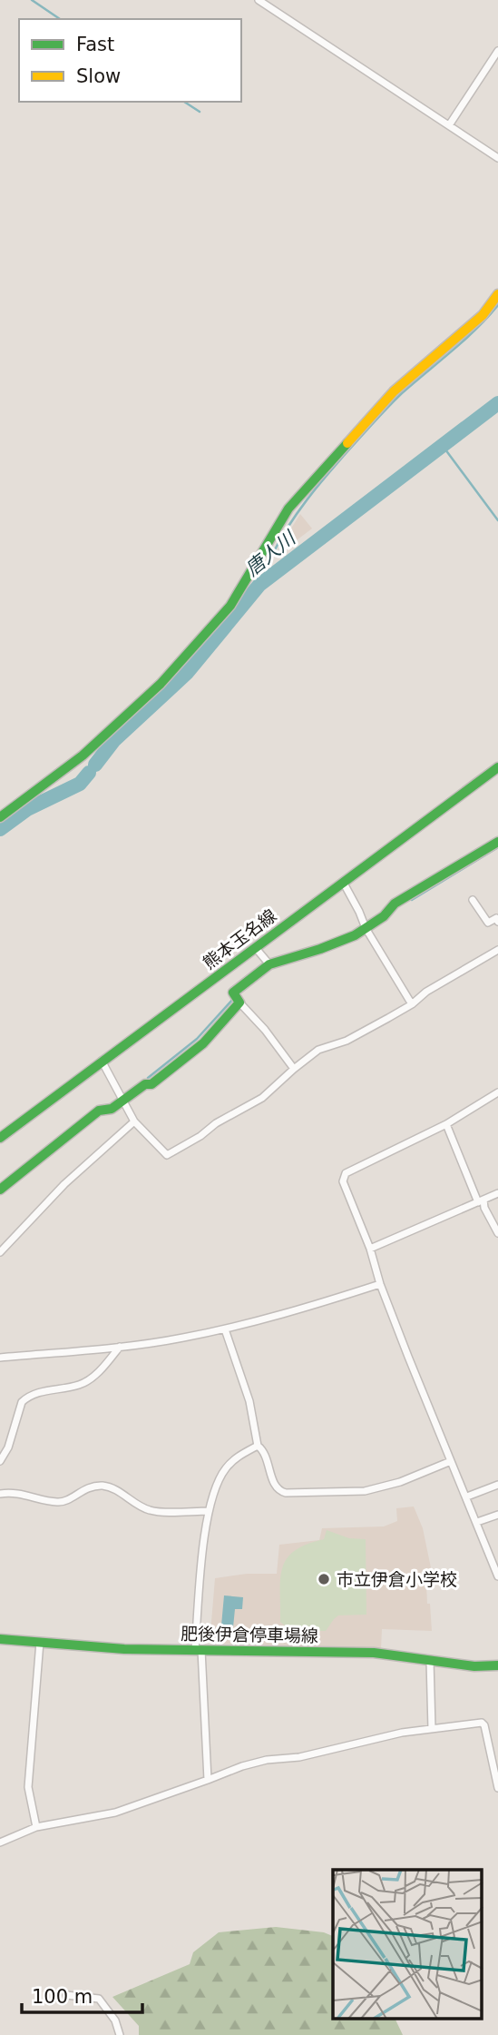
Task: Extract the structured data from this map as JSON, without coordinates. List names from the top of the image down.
{
  "streets": {
    "street": ["熊本玉名線", "肥後伊倉停車場線"]
  },
  "water": ["唐人川"],
  "places": ["市立伊倉小学校"],
  "legend": ["Fast", "Slow"],
  "scale_bar": "100 m"
}
